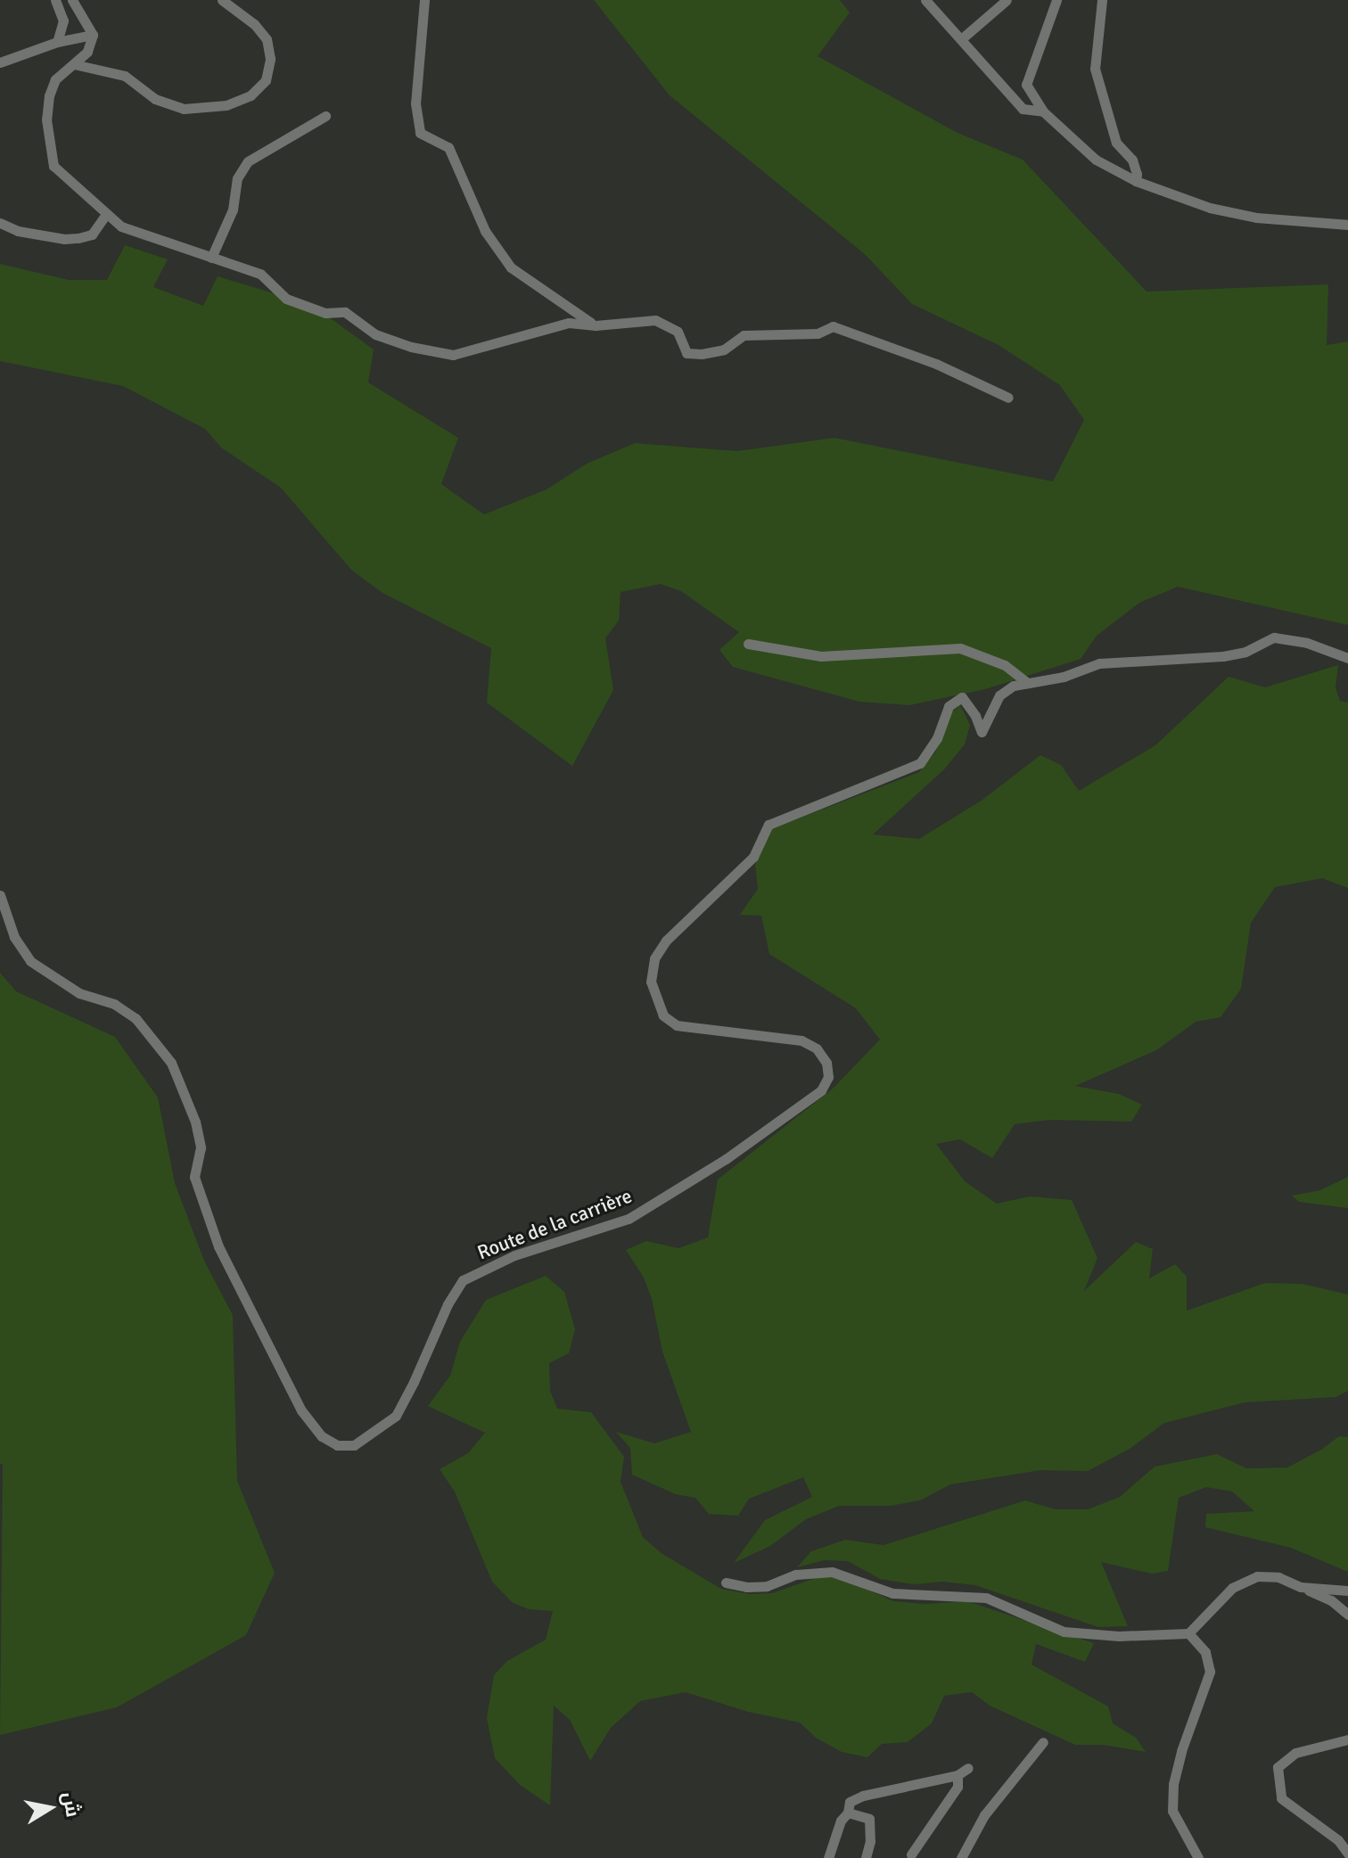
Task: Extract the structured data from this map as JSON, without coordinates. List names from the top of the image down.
{
  "streets": {
    "street": ["Route de la carrière"]
  },
  "north": "right"
}
